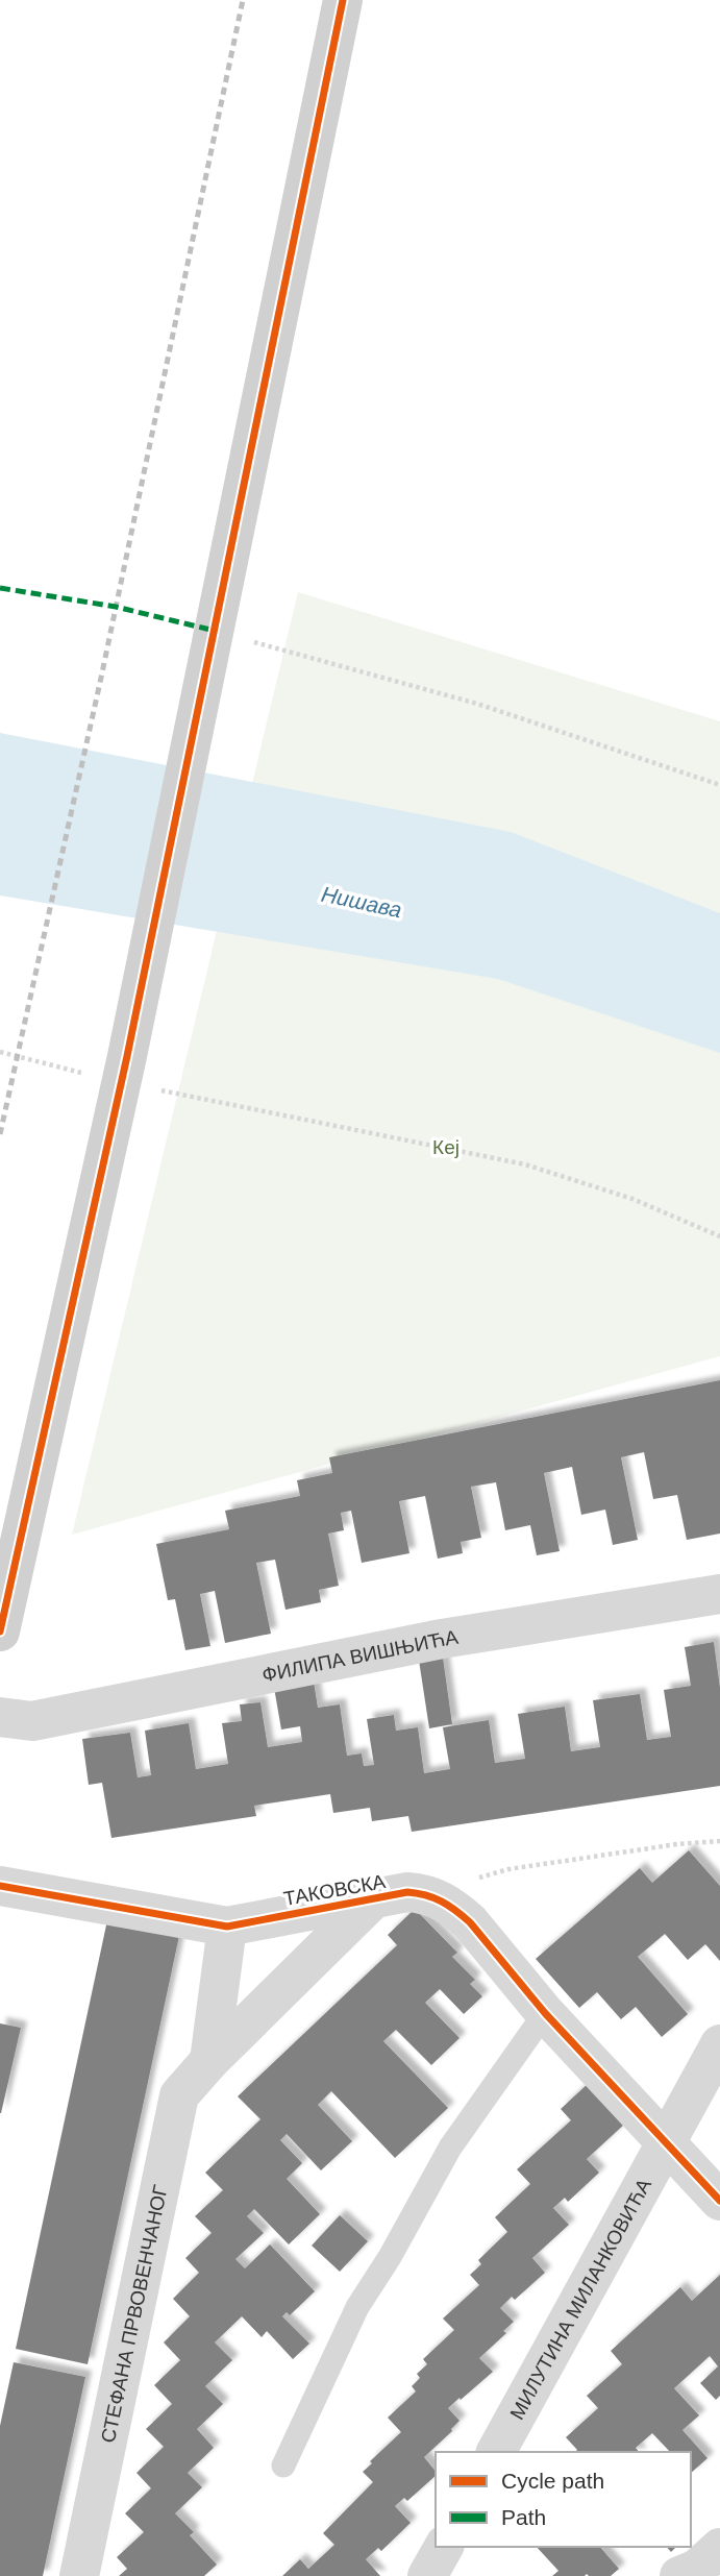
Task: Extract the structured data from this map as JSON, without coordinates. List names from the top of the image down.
{
  "streets": {
    "street": [
      "ФИЛИПА ВИШЊИЋА",
      "ТАКОВСКА",
      "МИЛУТИНА МИЛАНКОВИЋА",
      "СТЕФАНА ПРВОВЕНЧАНОГ"
    ]
  },
  "crossings": [
    ["ТАКОВСКА", "СТЕФАНА ПРВОВЕНЧАНОГ"]
  ],
  "water": ["Нишава"],
  "parks": ["Кеј"],
  "legend": ["Cycle path", "Path"]
}
